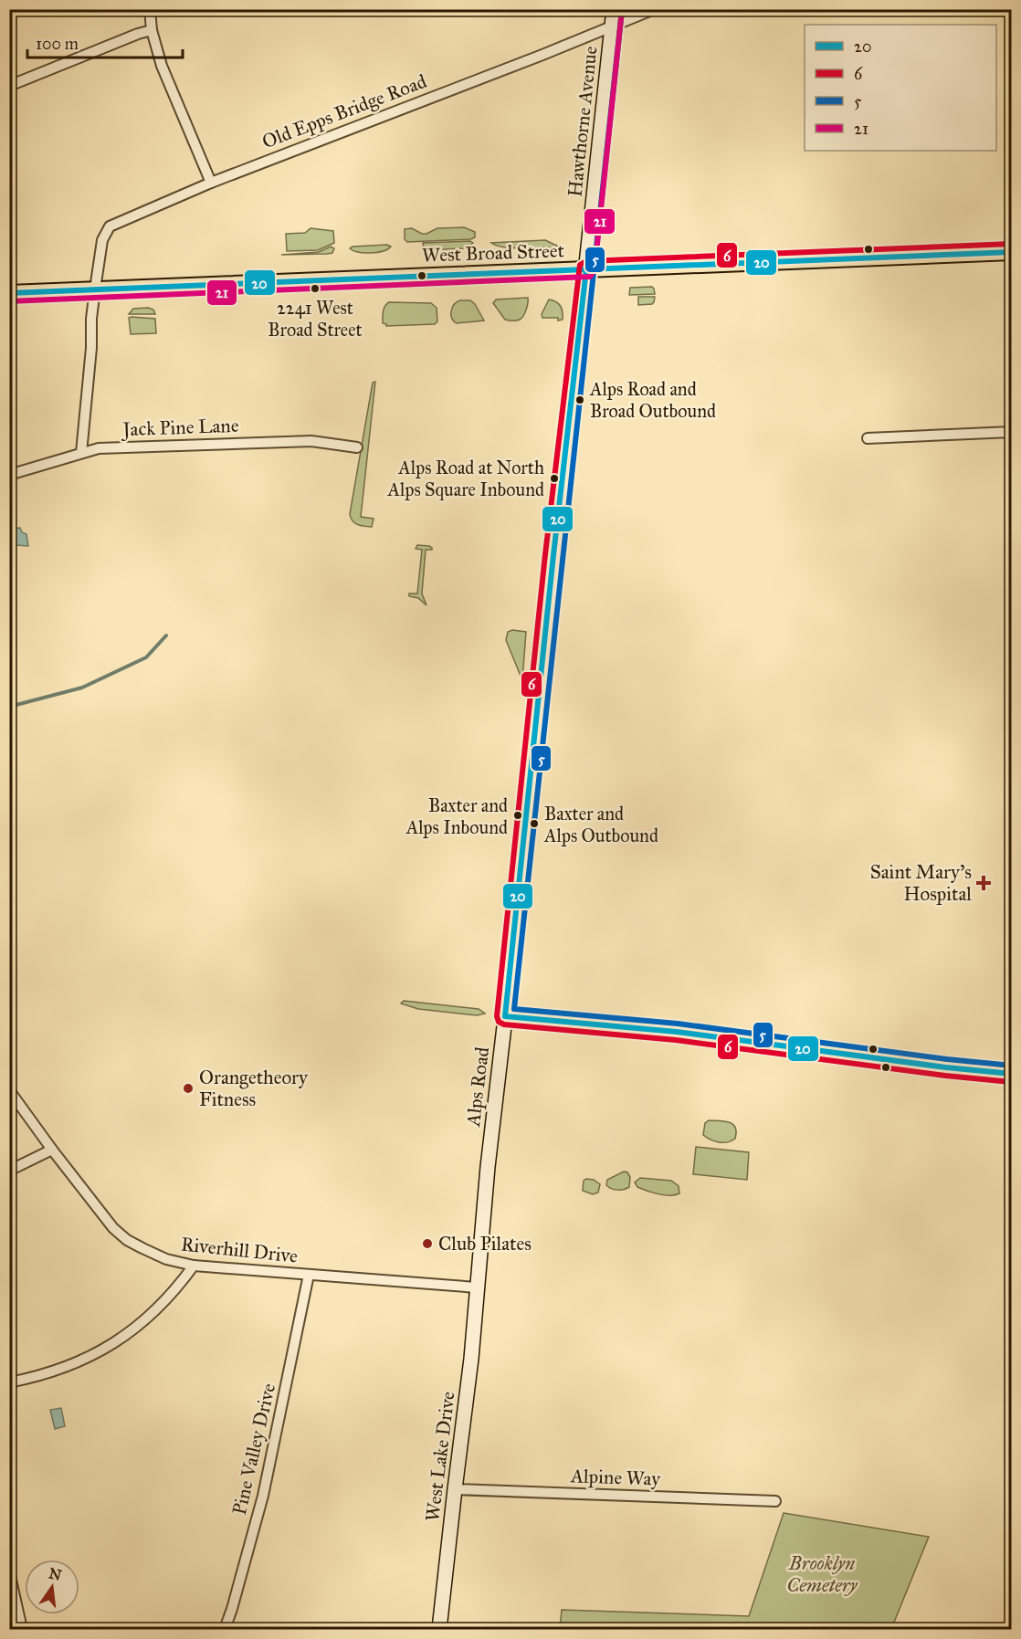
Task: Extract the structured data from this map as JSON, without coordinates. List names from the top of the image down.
{
  "streets": {
    "main road": [
      "Hawthorne Avenue",
      "West Broad Street",
      "Alps Road",
      "West Lake Drive"
    ],
    "street": [
      "Old Epps Bridge Road",
      "Jack Pine Lane",
      "Riverhill Drive",
      "Pine Valley Drive",
      "Alpine Way"
    ]
  },
  "crossings": [
    ["Old Epps Bridge Road", "Hawthorne Avenue"],
    ["Old Epps Bridge Road", "West Broad Street"],
    ["Hawthorne Avenue", "West Broad Street"],
    ["Hawthorne Avenue", "Alps Road"],
    ["West Broad Street", "Alps Road"],
    ["Alps Road", "Riverhill Drive"],
    ["Alps Road", "West Lake Drive"],
    ["Riverhill Drive", "Pine Valley Drive"],
    ["Riverhill Drive", "West Lake Drive"],
    ["West Lake Drive", "Alpine Way"]
  ],
  "parks": ["Brooklyn Cemetery"],
  "places": {
    "other": [
      "2241 West Broad Street",
      "Alps Road and Broad Outbound",
      "Alps Road at North Alps Square Inbound",
      "Baxter and Alps Inbound",
      "Baxter and Alps Outbound",
      "Orangetheory Fitness",
      "Club Pilates"
    ],
    "health": ["Saint Mary's Hospital"]
  },
  "lines": [
    "transit line 5",
    "transit line 21",
    "transit line 6",
    "transit line 20"
  ],
  "legend": [
    "20",
    "6",
    "5",
    "21"
  ],
  "scale_bar": "100 m",
  "north": "top"
}
